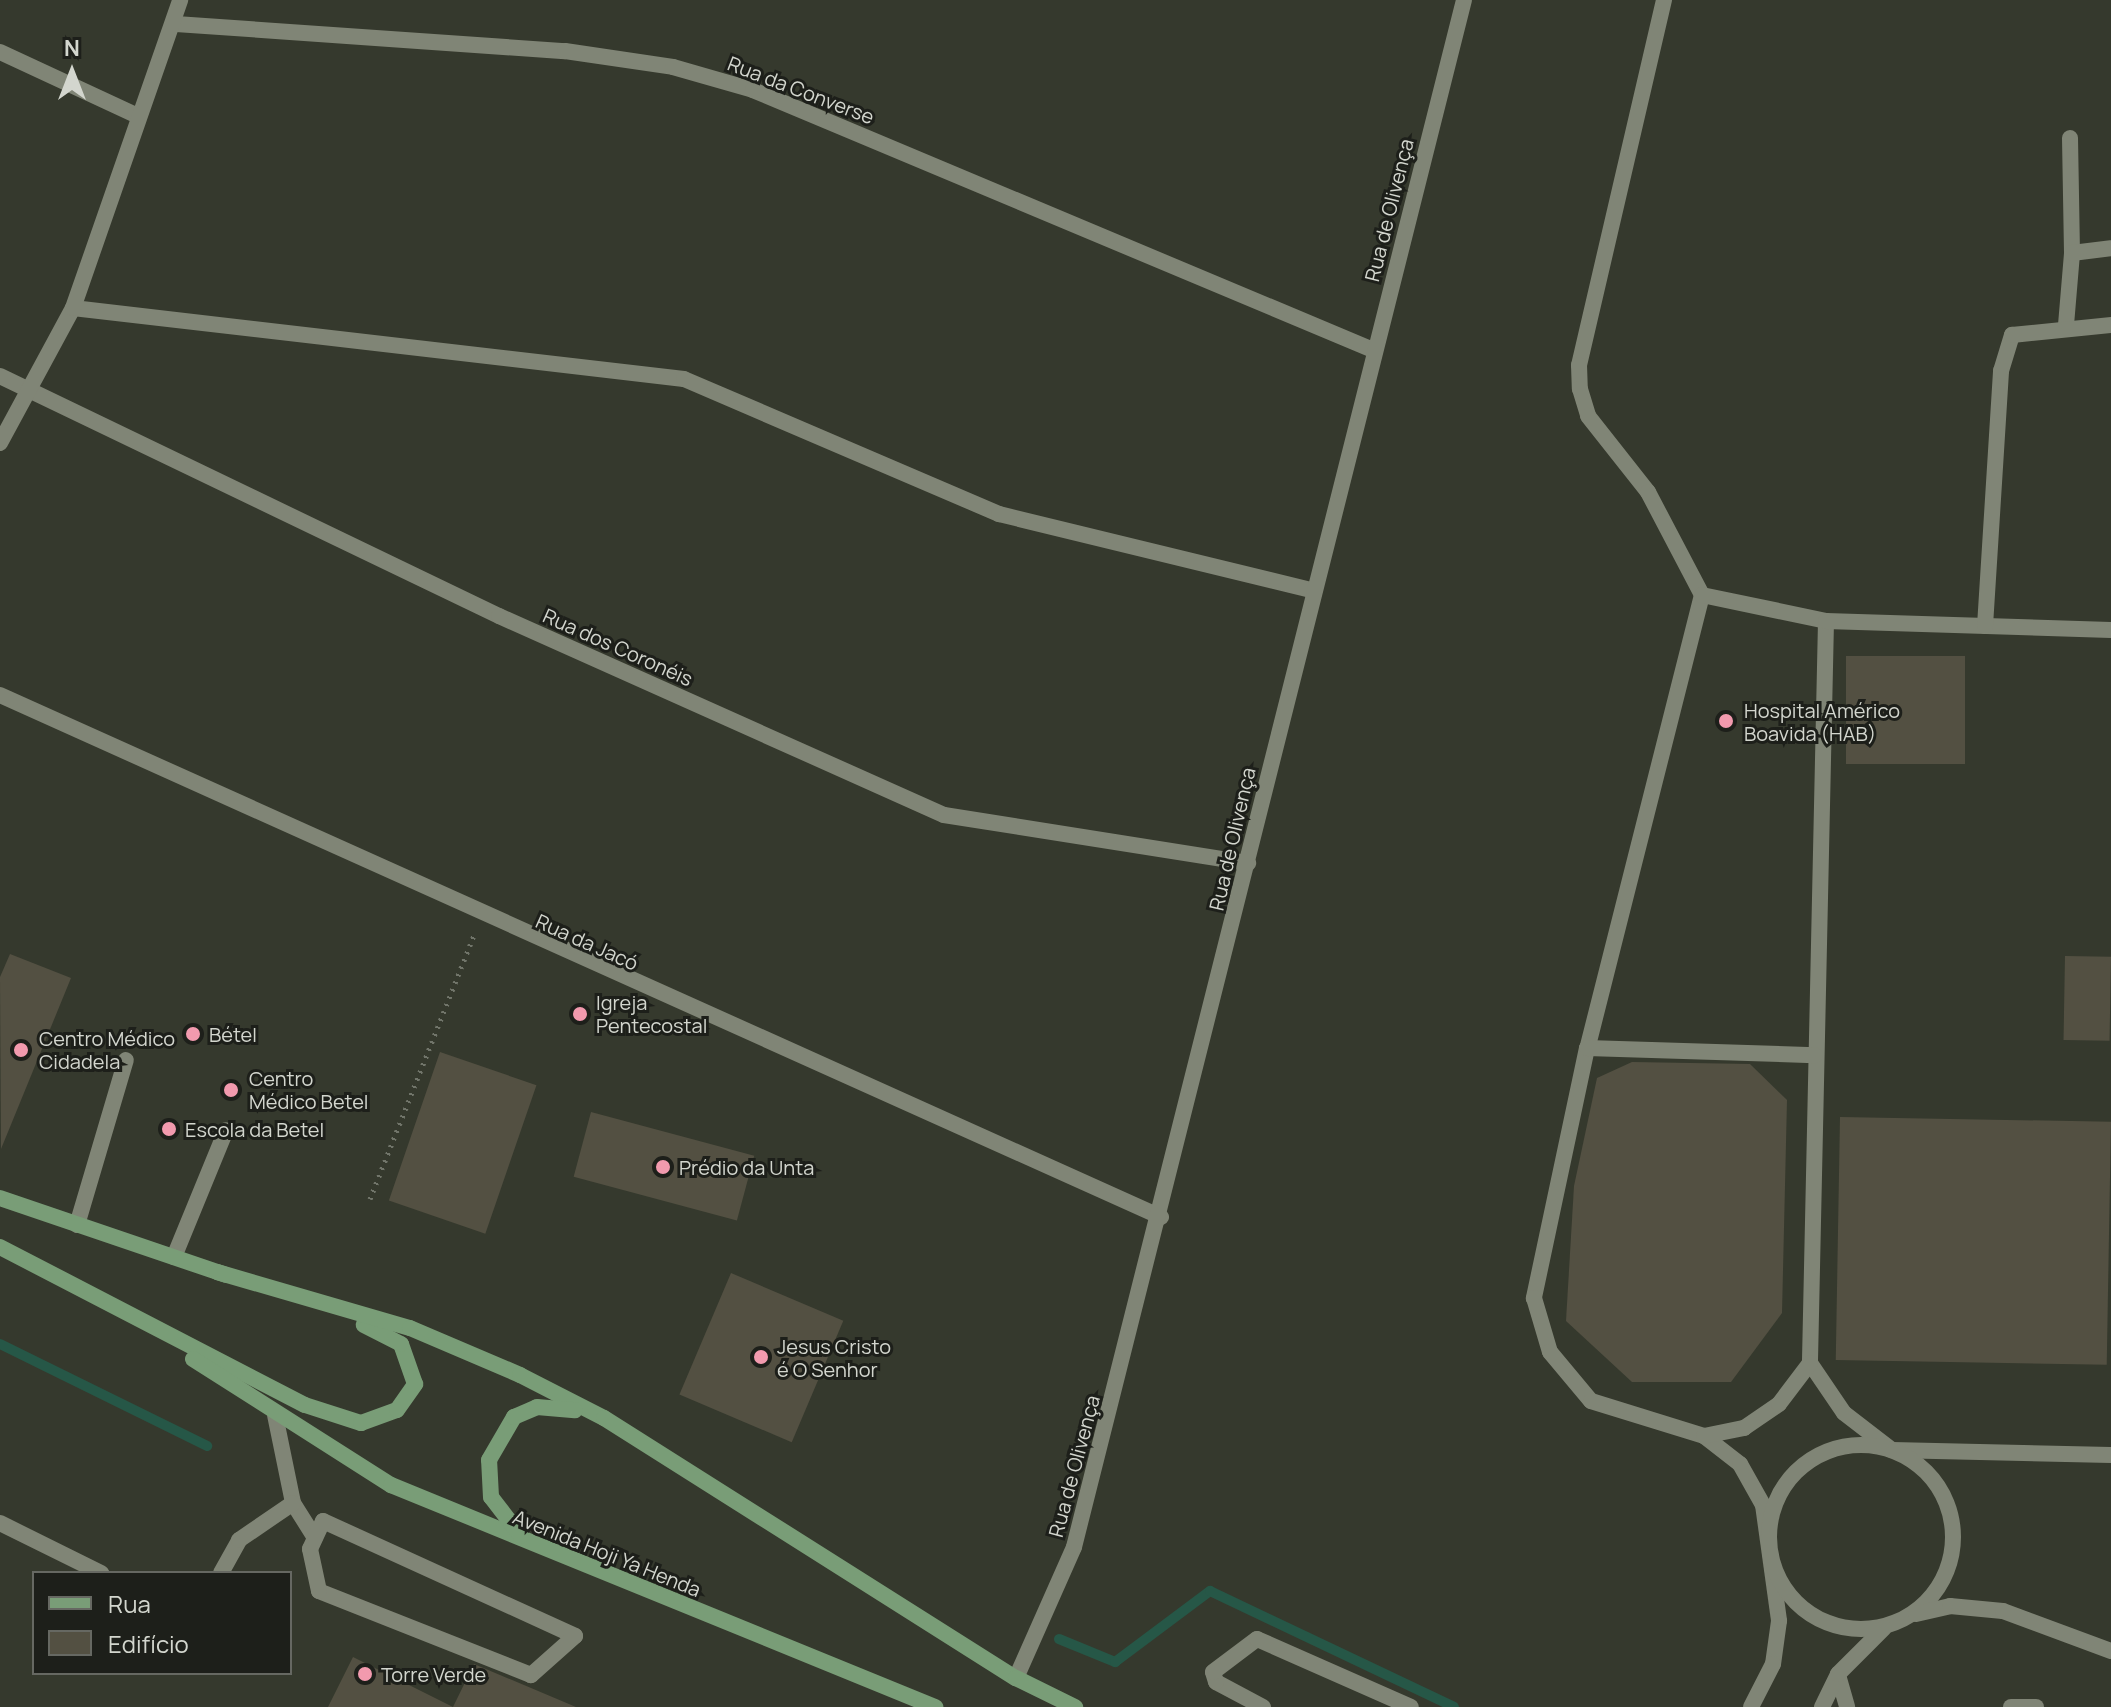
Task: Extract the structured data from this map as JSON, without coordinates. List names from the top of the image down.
{
  "streets": {
    "main road": ["Avenida Hoji Ya Henda"],
    "street": [
      "Rua da Converse",
      "Rua de Olivença",
      "Rua dos Coronéis",
      "Rua da Jacó"
    ]
  },
  "crossings": [
    ["Rua da Converse", "Rua de Olivença"],
    ["Rua de Olivença", "Rua dos Coronéis"],
    ["Rua de Olivença", "Rua da Jacó"]
  ],
  "places": [
    "Hospital Américo Boavida (HAB)",
    "Igreja Pentecostal",
    "Bétel",
    "Centro Médico Cidadela",
    "Centro Médico Betel",
    "Escola da Betel",
    "Prédio da Unta",
    "Jesus Cristo é O Senhor",
    "Torre Verde"
  ],
  "legend": ["Rua", "Edifício"],
  "north": "top"
}
